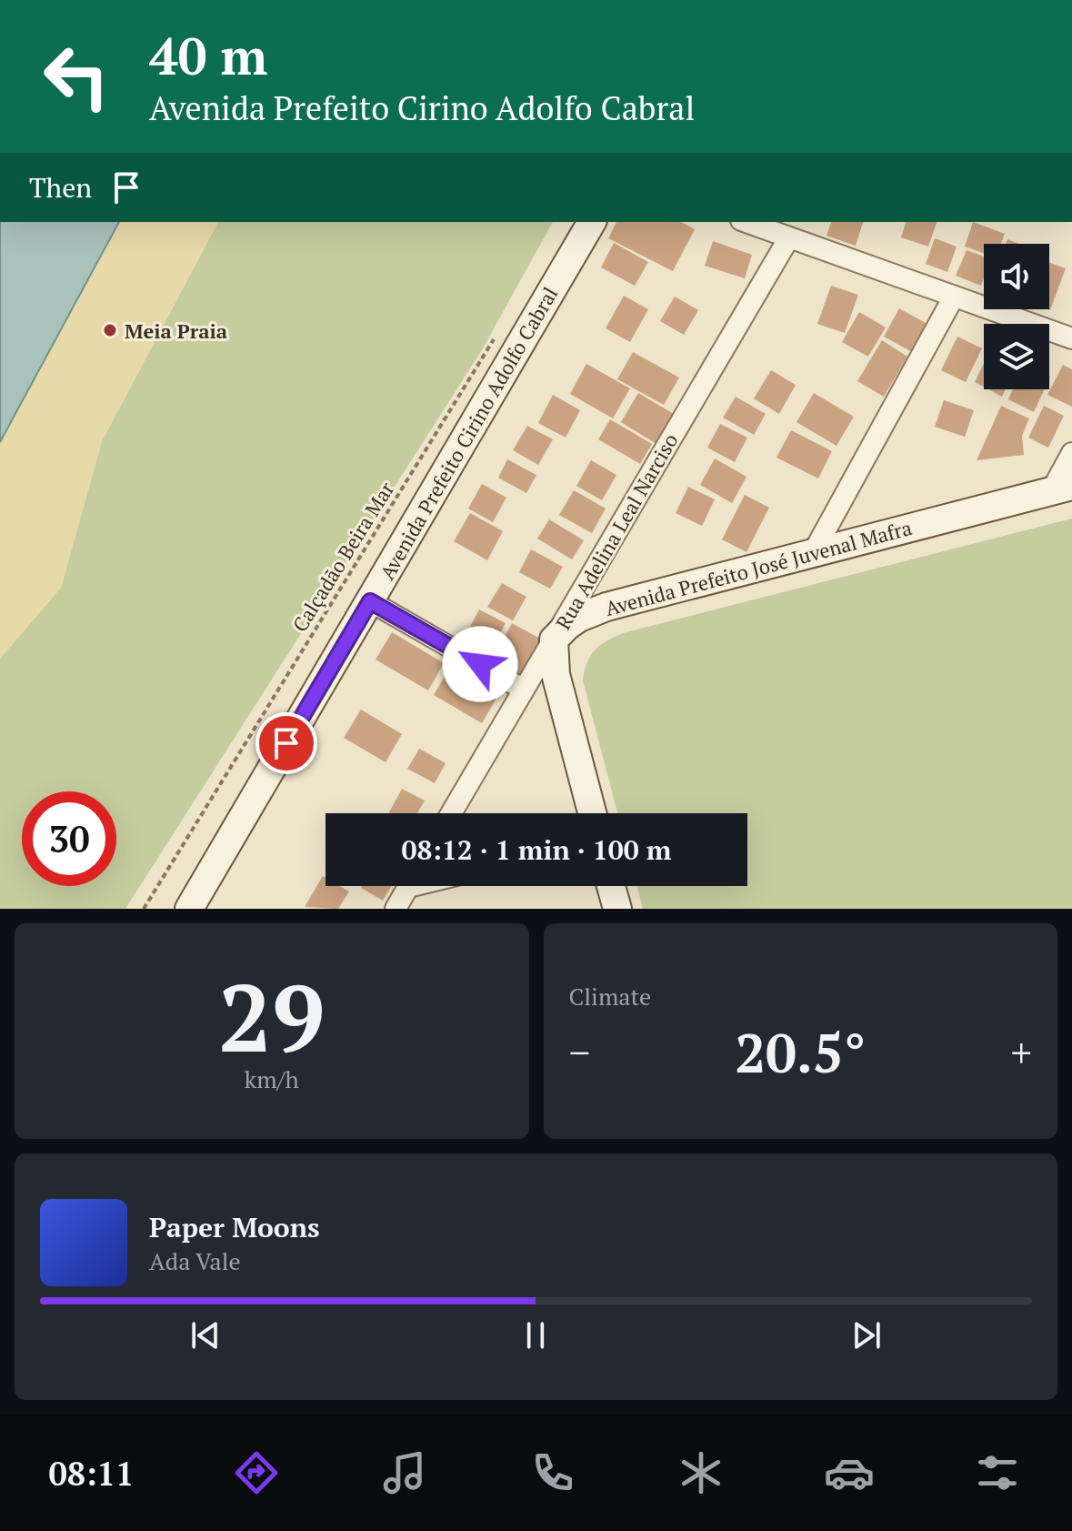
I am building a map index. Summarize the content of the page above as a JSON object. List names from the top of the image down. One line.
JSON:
{"streets":{"main road":["Avenida Prefeito Cirino Adolfo Cabral","Avenida Prefeito José Juvenal Mafra"],"street":["Rua Adelina Leal Narciso"],"path":["Calçadão Beira Mar"]},"crossings":[["Rua Adelina Leal Narciso","Avenida Prefeito José Juvenal Mafra"]],"places":["Meia Praia"],"page":{"turn":["40 m","Avenida Prefeito Cirino Adolfo Cabral"],"then":"Then","limit":"30","trip":"08:12 · 1 min · 100 m","tile":[["29","km/h"],"Climate"],"heat":["−","20.5°","+"],"song":["Paper Moons","Ada Vale"],"tabs":"08:11"}}
